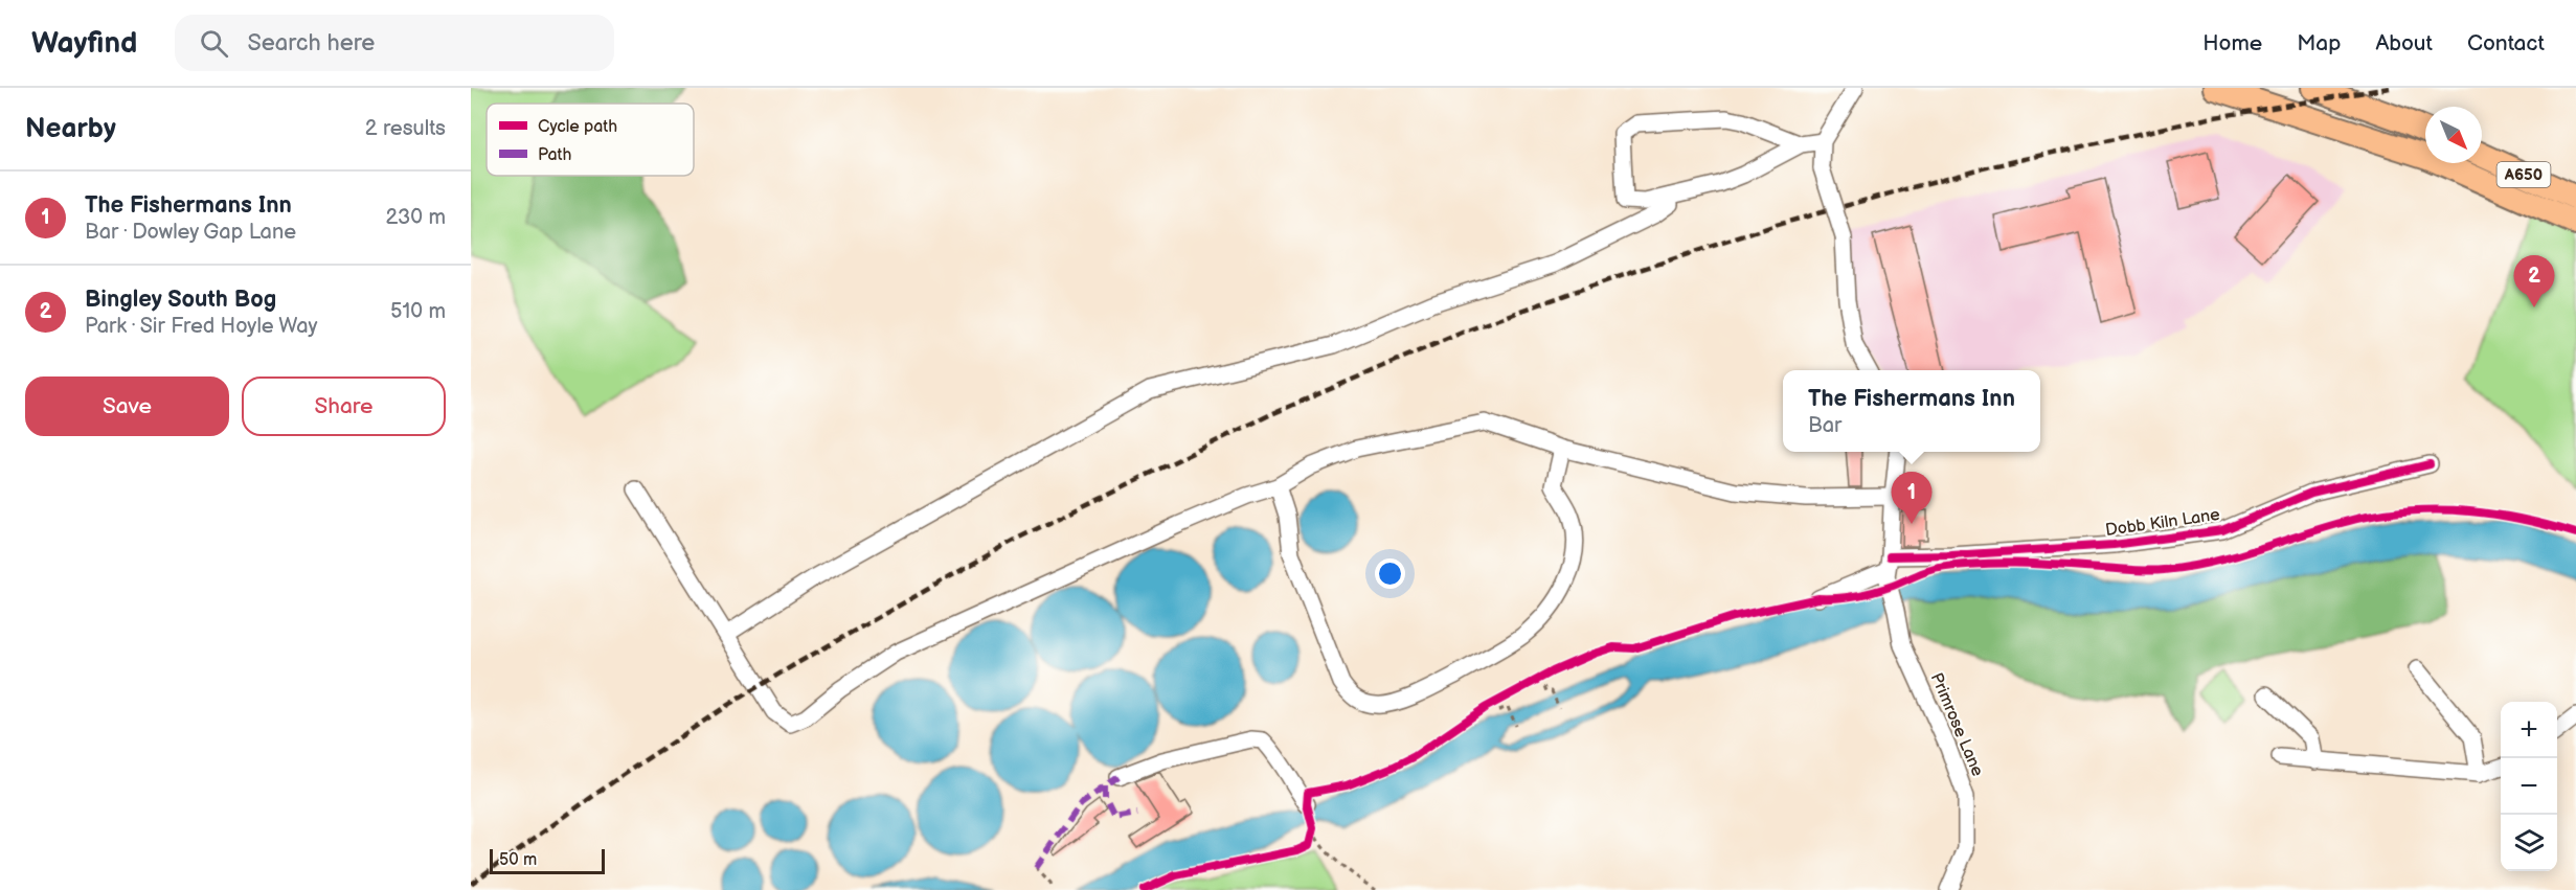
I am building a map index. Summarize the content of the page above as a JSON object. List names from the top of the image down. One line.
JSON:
{"streets":{"highway":["A650"],"street":["Dobb Kiln Lane","Primrose Lane"]},"crossings":[["Dobb Kiln Lane","Primrose Lane"]],"legend":["Cycle path","Path"],"scale_bar":"50 m","north":"bottom right","page":{"header":"Wayfind","search":"Search here","nav":["Home","Map","About","Contact"],"heading":["Nearby","2 results"],"list":[{"mark":"1","name":"The Fishermans Inn","note":"Bar · Dowley Gap Lane","value":"230 m"},{"mark":"2","name":"Bingley South Bog","note":"Park · Sir Fred Hoyle Way","value":"510 m"}],"pins":["2","1"],"buttons":["Save","Share"],"popup":["The Fishermans Inn","Bar"],"map_buttons":["+","−"],"scale":"50 m"}}
